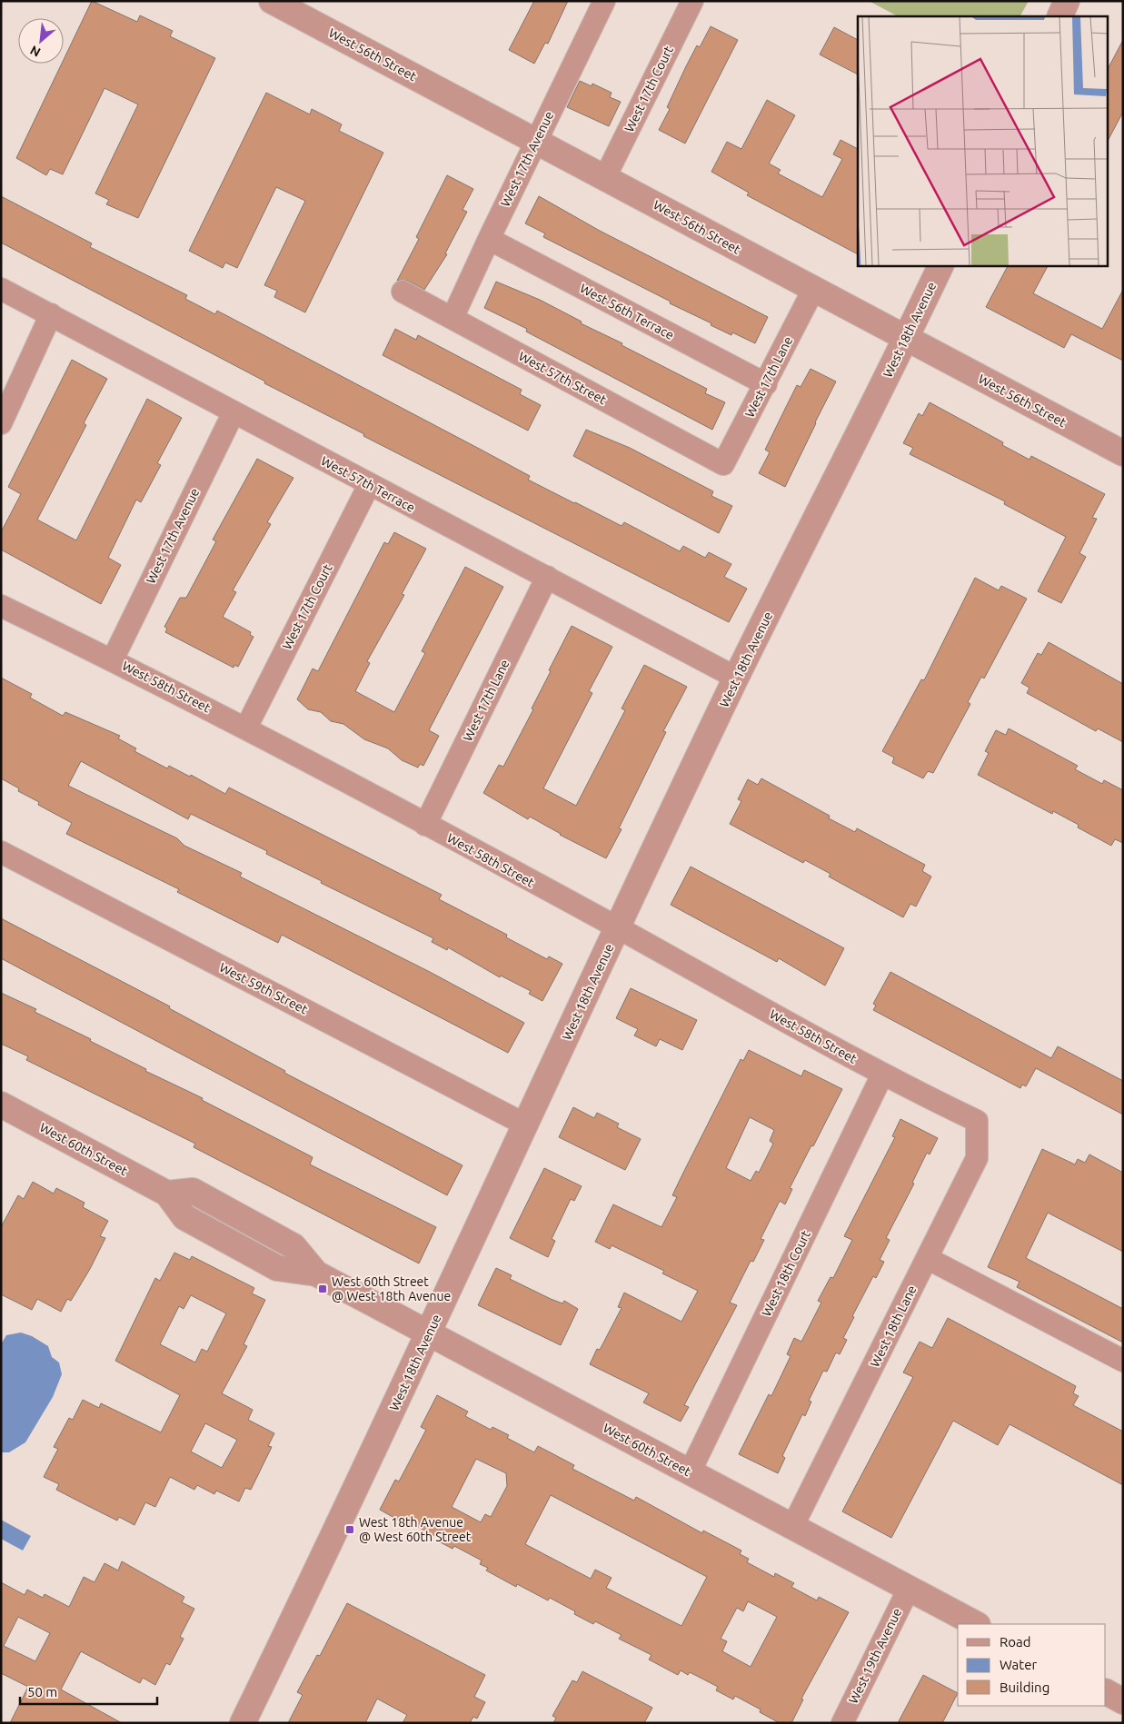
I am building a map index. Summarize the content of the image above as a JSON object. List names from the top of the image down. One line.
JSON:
{"streets":{"street":["West 56th Street","West 17th Court","West 17th Avenue","West 56th Terrace","West 18th Avenue","West 17th Lane","West 57th Street","West 57th Terrace","West 58th Street","West 59th Street","West 60th Street","West 18th Court","West 18th Lane","West 19th Avenue"]},"crossings":[["West 56th Street","West 17th Court"],["West 56th Street","West 17th Avenue"],["West 56th Street","West 18th Avenue"],["West 56th Street","West 17th Lane"],["West 17th Court","West 57th Terrace"],["West 17th Court","West 58th Street"],["West 17th Avenue","West 56th Terrace"],["West 17th Avenue","West 57th Street"],["West 17th Avenue","West 57th Terrace"],["West 17th Avenue","West 58th Street"],["West 56th Terrace","West 17th Lane"],["West 18th Avenue","West 57th Terrace"],["West 18th Avenue","West 58th Street"],["West 18th Avenue","West 59th Street"],["West 18th Avenue","West 60th Street"],["West 17th Lane","West 57th Street"],["West 17th Lane","West 57th Terrace"],["West 17th Lane","West 58th Street"],["West 58th Street","West 18th Court"],["West 58th Street","West 18th Lane"],["West 60th Street","West 18th Court"],["West 60th Street","West 18th Lane"],["West 60th Street","West 19th Avenue"]],"places":{"transit":["West 60th Street @ West 18th Avenue","West 18th Avenue @ West 60th Street"]},"legend":["Road","Water","Building"],"scale_bar":"50 m","north":"bottom left"}
